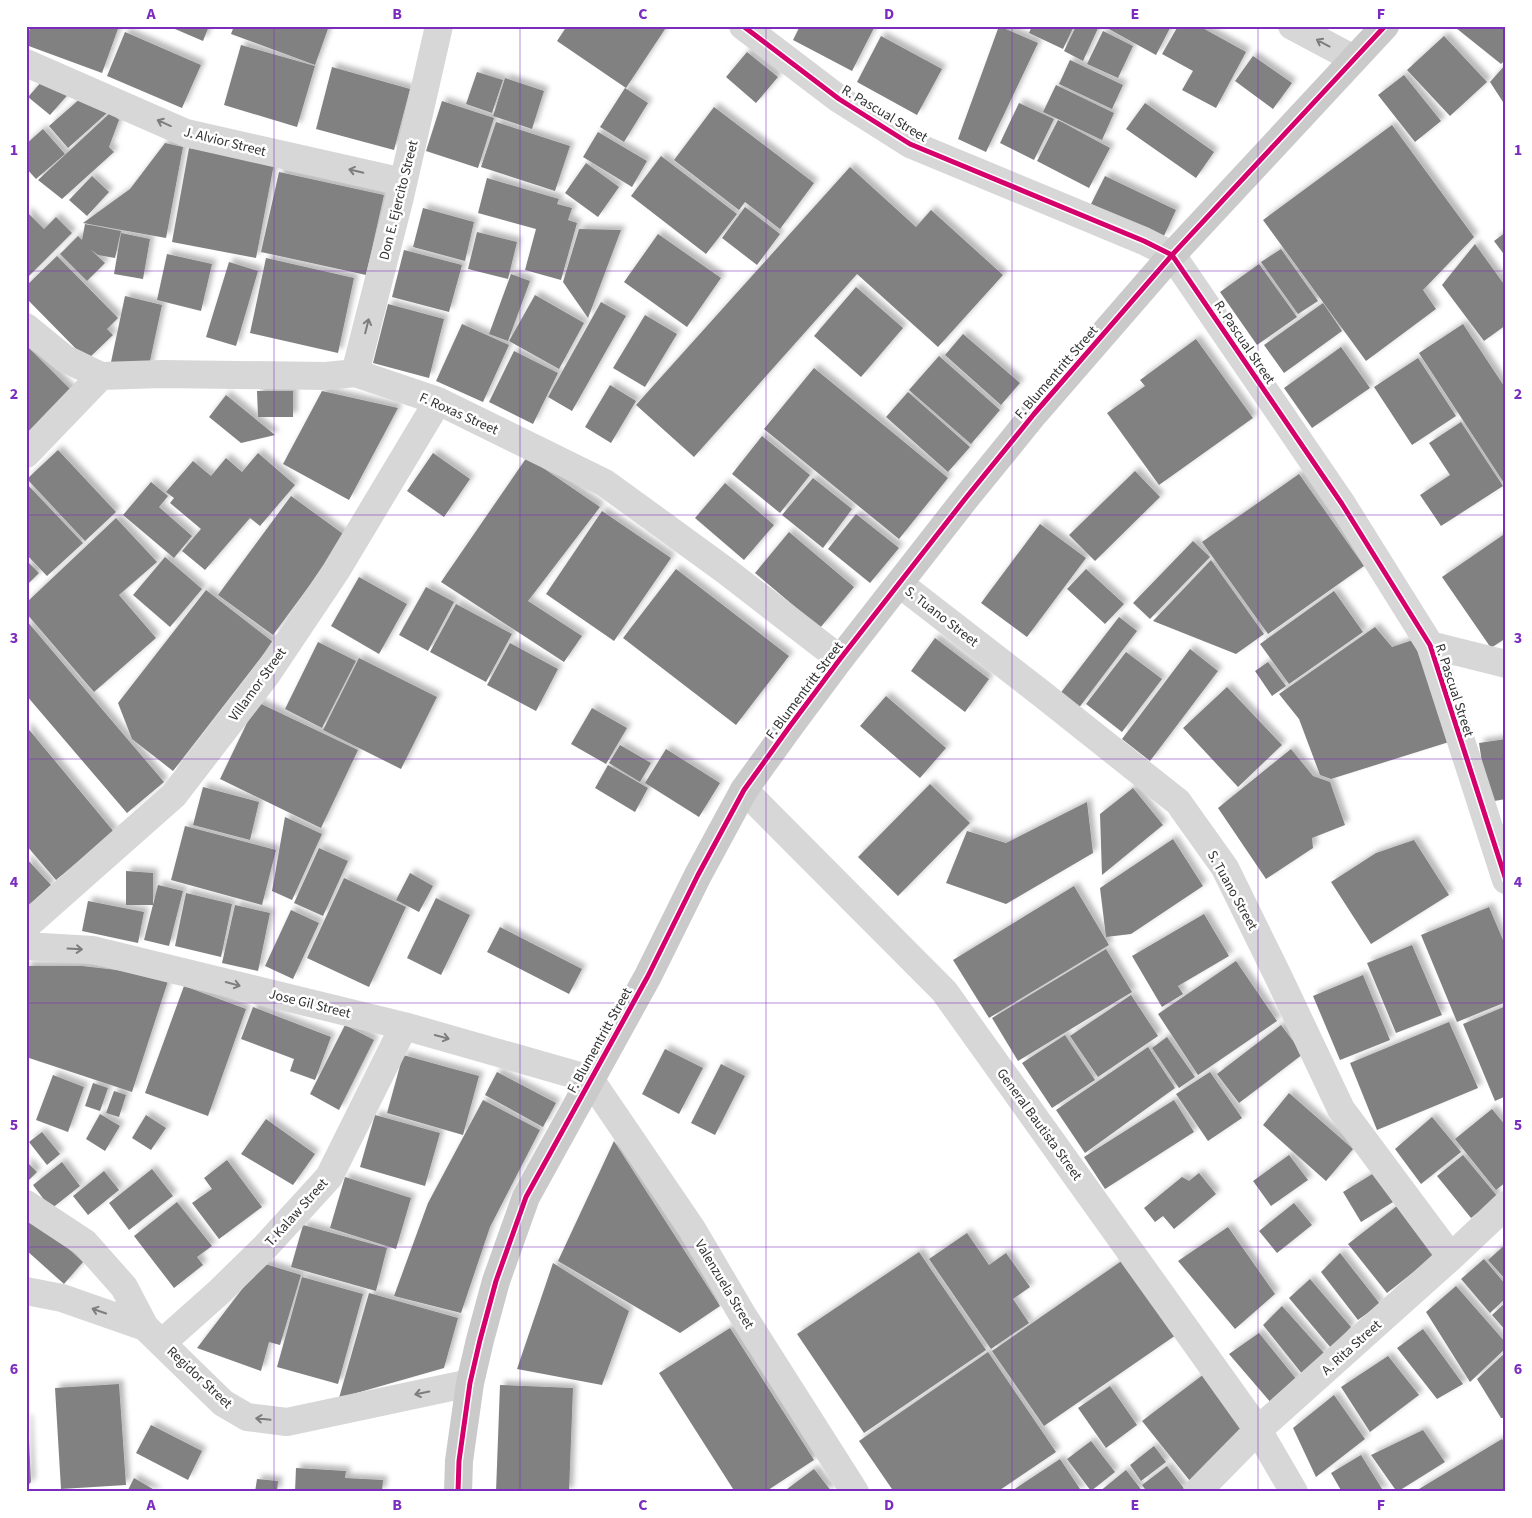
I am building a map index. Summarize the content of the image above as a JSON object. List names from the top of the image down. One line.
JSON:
{"streets":{"main road":["F. Blumentritt Street"],"street":["R. Pascual Street","J. Alvior Street","Don E. Ejercito Street","F. Roxas Street","S. Tuano Street","Villamor Street","Jose Gil Street","General Bautista Street","T. Kalaw Street","Valenzuela Street","A. Rita Street","Regidor Street"]},"crossings":[["R. Pascual Street","F. Blumentritt Street"],["J. Alvior Street","Don E. Ejercito Street"],["Don E. Ejercito Street","F. Roxas Street"],["F. Blumentritt Street","F. Roxas Street"],["F. Blumentritt Street","S. Tuano Street"],["F. Blumentritt Street","Jose Gil Street"],["F. Blumentritt Street","General Bautista Street"],["F. Blumentritt Street","Valenzuela Street"],["F. Blumentritt Street","Regidor Street"],["F. Roxas Street","Villamor Street"],["S. Tuano Street","A. Rita Street"],["Jose Gil Street","T. Kalaw Street"],["Jose Gil Street","Valenzuela Street"],["General Bautista Street","A. Rita Street"],["T. Kalaw Street","Regidor Street"]],"one_way":["J. Alvior Street","Don E. Ejercito Street","Jose Gil Street","Regidor Street"],"grid":{"columns":["A","B","C","D","E","F"],"rows":["1","2","3","4","5","6"]}}
